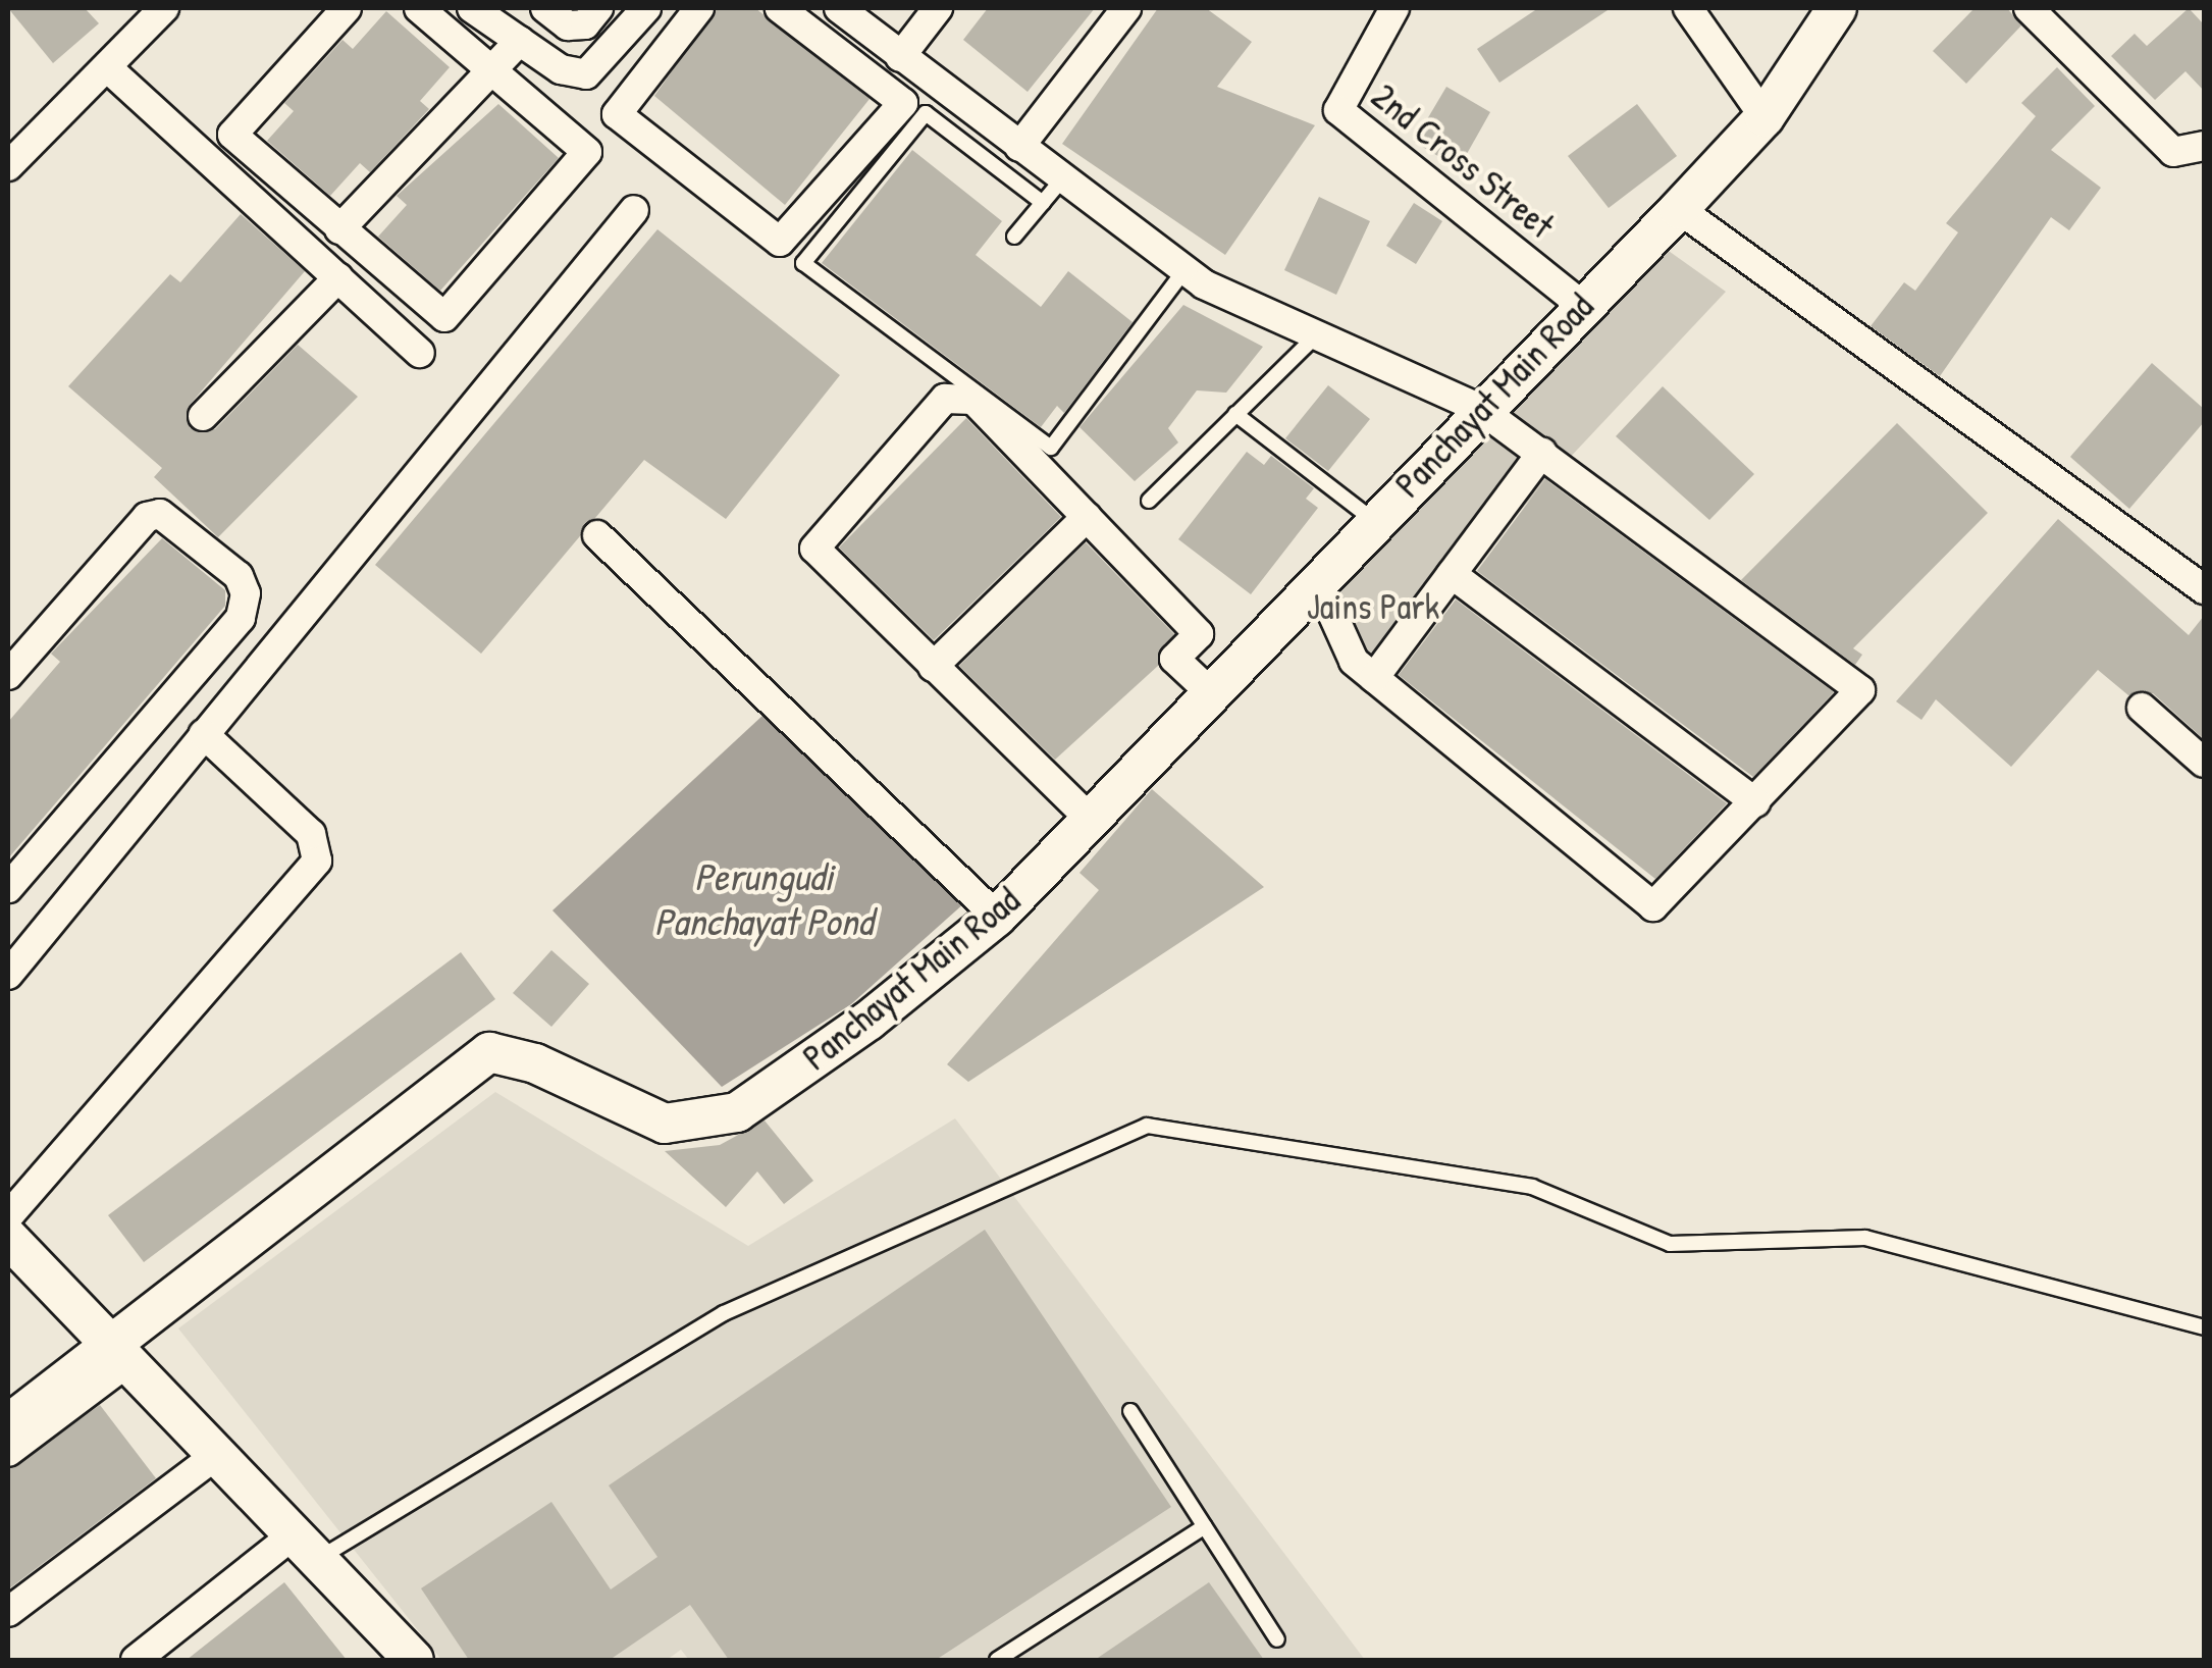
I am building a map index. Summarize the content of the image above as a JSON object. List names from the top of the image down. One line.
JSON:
{"streets":{"street":["2nd Cross Street","Panchayat Main Road"]},"crossings":[["2nd Cross Street","Panchayat Main Road"]],"water":["Perungudi Panchayat Pond"],"parks":["Jains Park"]}
